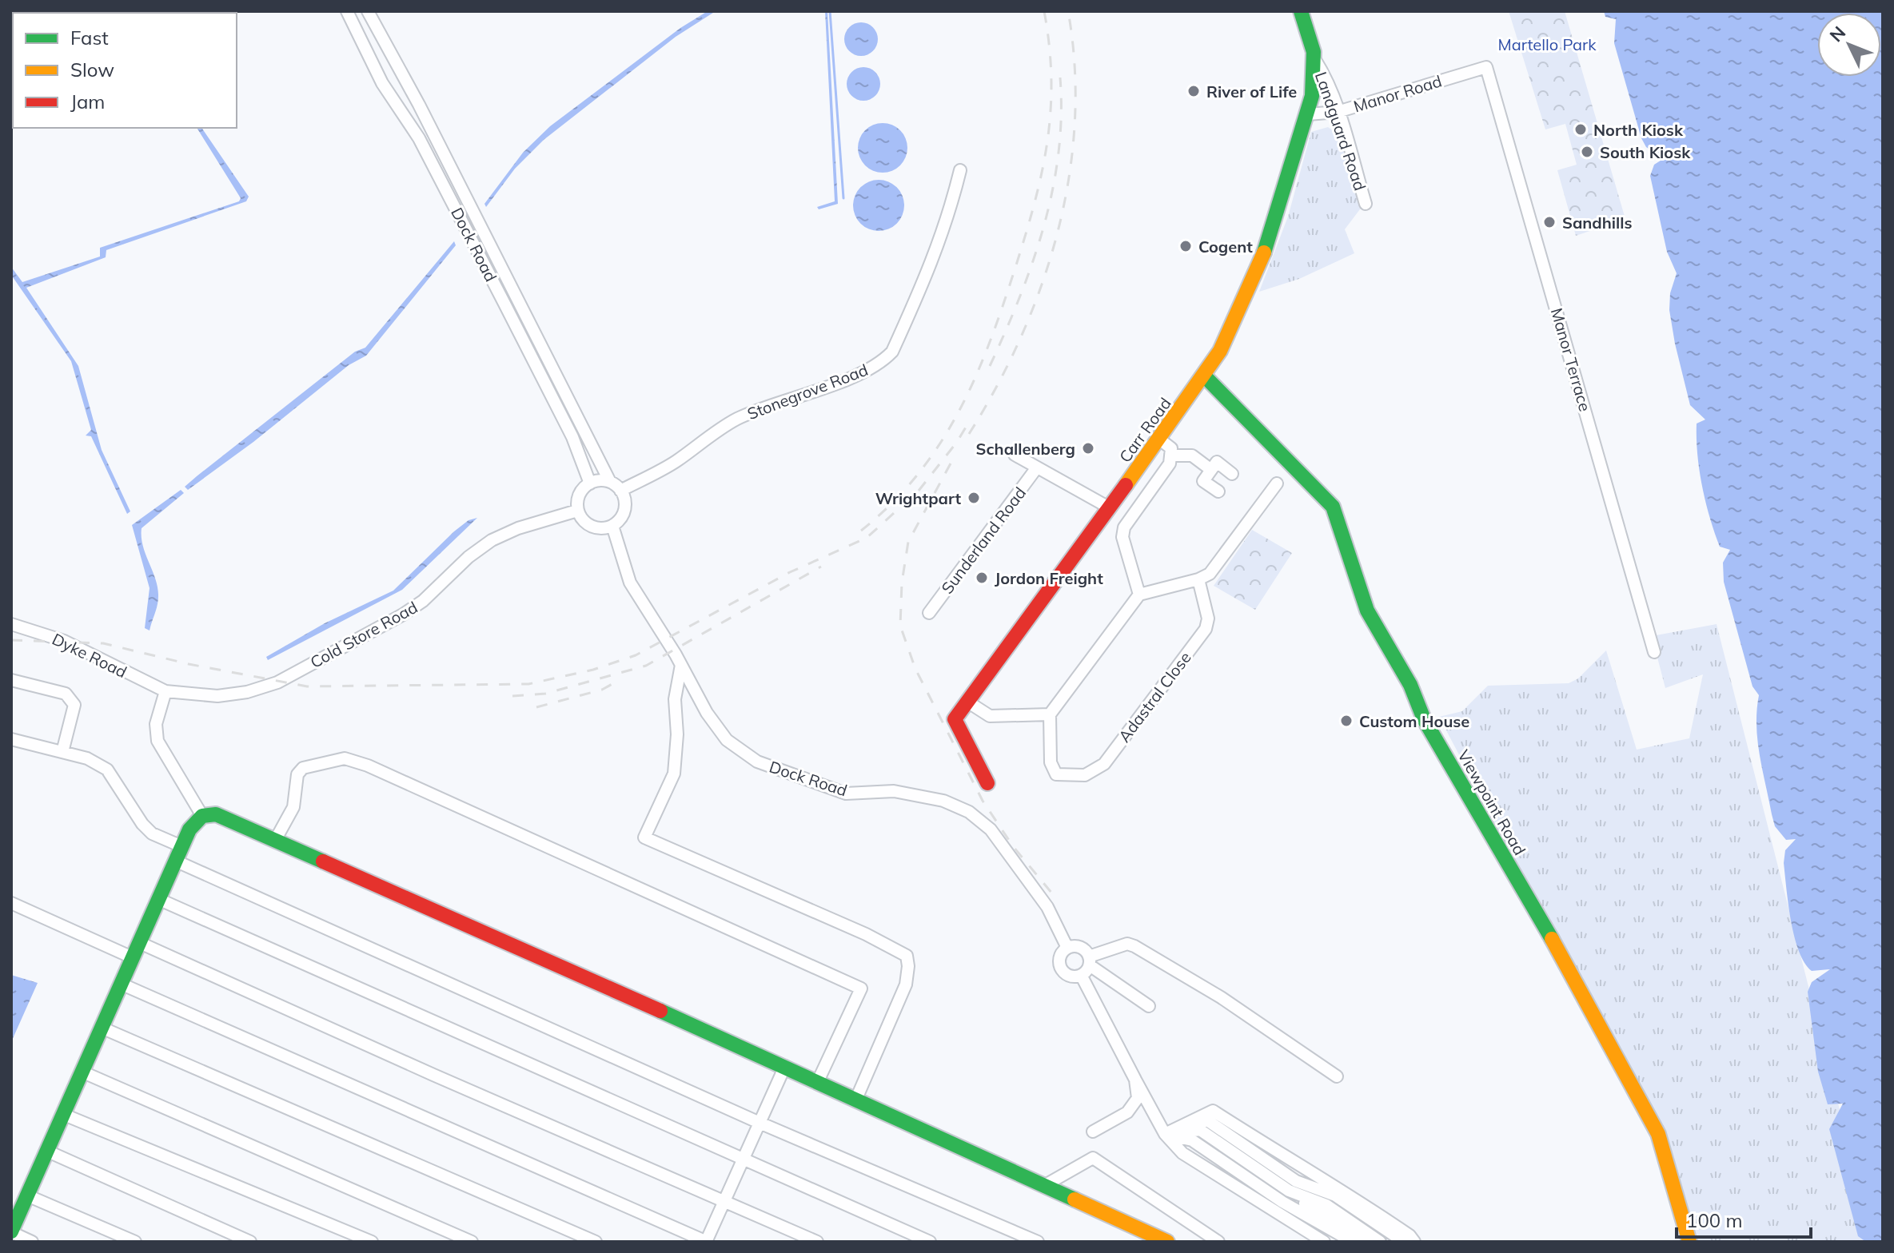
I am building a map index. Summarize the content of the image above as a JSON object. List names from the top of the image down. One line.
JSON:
{"streets":{"street":["Manor Road","Landguard Road","Dock Road","Manor Terrace","Stonegrove Road","Carr Road","Sunderland Road","Cold Store Road","Dyke Road","Adastral Close","Viewpoint Road"]},"crossings":[["Manor Road","Landguard Road"],["Manor Road","Manor Terrace"],["Manor Road","Carr Road"],["Landguard Road","Carr Road"],["Dock Road","Stonegrove Road"],["Dock Road","Cold Store Road"],["Stonegrove Road","Cold Store Road"],["Carr Road","Viewpoint Road"],["Cold Store Road","Dyke Road"]],"parks":["Martello Park"],"places":["River of Life","North Kiosk","South Kiosk","Sandhills","Cogent","Schallenberg","Wrightpart","Jordon Freight","Custom House"],"legend":["Fast","Slow","Jam"],"scale_bar":"100 m","north":"top left"}
